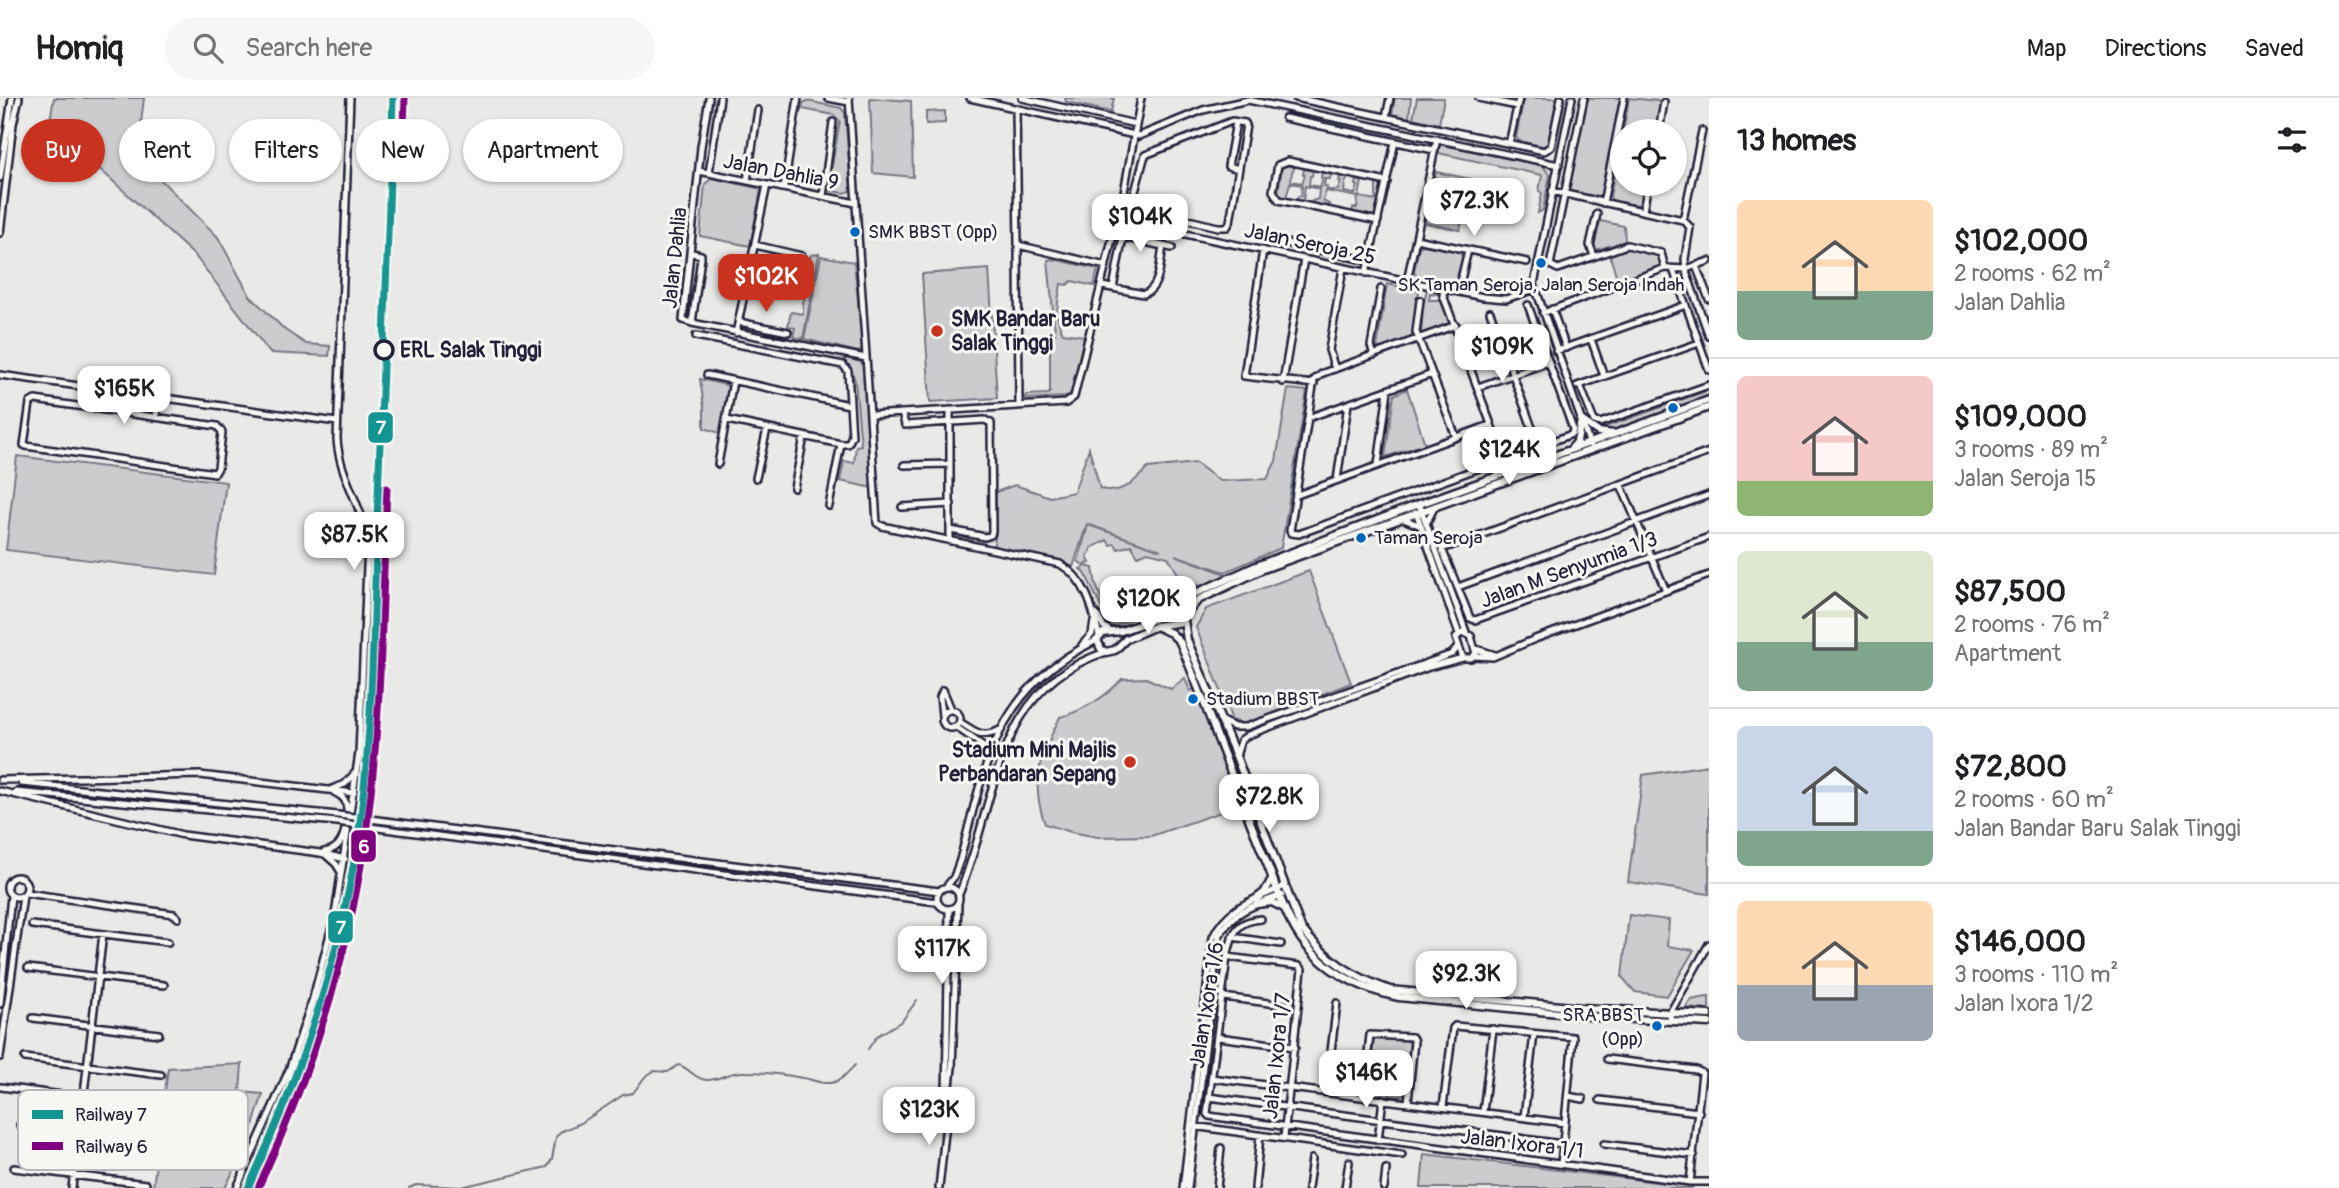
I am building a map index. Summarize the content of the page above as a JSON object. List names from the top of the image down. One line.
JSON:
{"streets":{"street":["Jalan Dahlia 9","Jalan Seroja 25","Jalan Dahlia","Jalan M Senyumia 1/3","Jalan Ixora 1/6","Jalan Ixora 1/7","Jalan Ixora 1/1"]},"crossings":[["Jalan Dahlia 9","Jalan Dahlia"],["Jalan Ixora 1/6","Jalan Ixora 1/7"],["Jalan Ixora 1/6","Jalan Ixora 1/1"],["Jalan Ixora 1/7","Jalan Ixora 1/1"]],"places":["SMK BBST (Opp)","SK Taman Seroja, Jalan Seroja Indah","SMK Bandar Baru Salak Tinggi","ERL Salak Tinggi","Taman Seroja","Stadium BBST","Stadium Mini Majlis Perbandaran Sepang","SRA BBST (Opp)"],"lines":["rail line 7","rail line 6"],"legend":["Railway 7","Railway 6"],"page":{"header":"Homiq","search":"Search here","nav":["Map","Directions","Saved"],"heading":"13 homes","chip":["Buy","Rent","Filters","New","Apartment"],"price":["$72.3K","$104K","$102K","$109K","$165K","$124K","$87.5K","$120K","$72.8K","$117K","$92.3K","$146K","$123K"],"list":[{"name":"$102,000","note":"2 rooms · 62 m² · Jalan Dahlia"},{"name":"$109,000","note":"3 rooms · 89 m² · Jalan Seroja 15"},{"name":"$87,500","note":"2 rooms · 76 m² · Apartment"},{"name":"$72,800","note":"2 rooms · 60 m² · Jalan Bandar Baru Salak Tinggi"},{"name":"$146,000","note":"3 rooms · 110 m² · Jalan Ixora 1/2"}]}}
